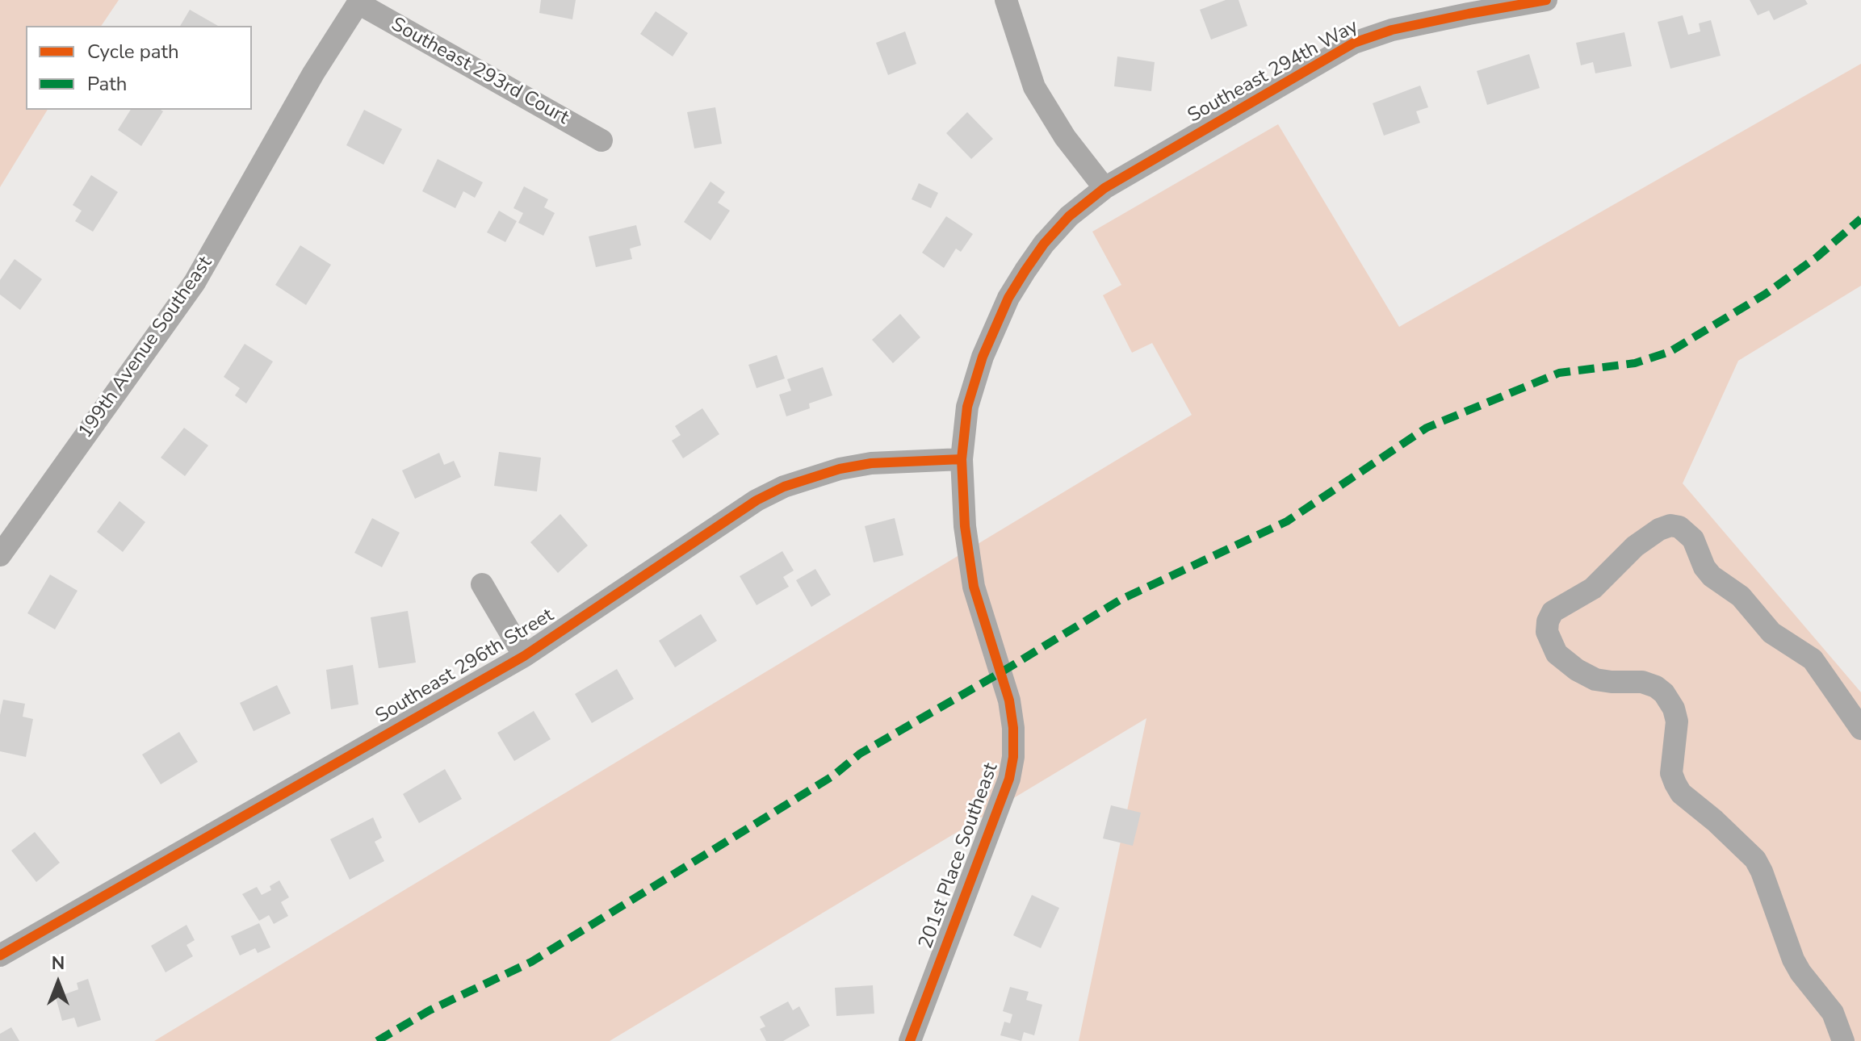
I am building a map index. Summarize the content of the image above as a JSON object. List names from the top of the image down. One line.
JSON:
{"streets":{"street":["Southeast 293rd Court","Southeast 294th Way","199th Avenue Southeast","Southeast 296th Street","201st Place Southeast"]},"crossings":[["Southeast 293rd Court","199th Avenue Southeast"],["Southeast 294th Way","201st Place Southeast"],["Southeast 296th Street","201st Place Southeast"]],"legend":["Cycle path","Path"],"north":"top"}
